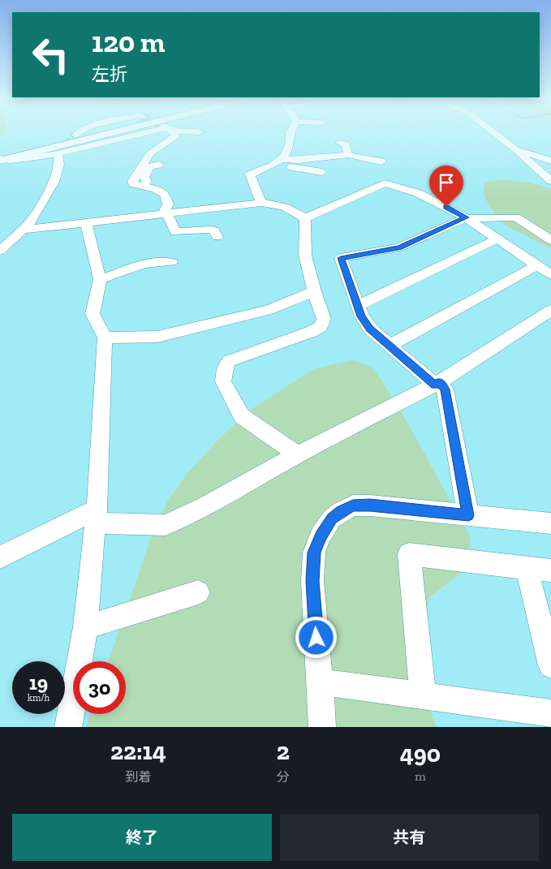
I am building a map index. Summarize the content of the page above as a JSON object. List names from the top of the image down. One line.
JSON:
{"page":{"turn":["120 m","左折"],"speed":"19 km/h","limit":"30","eta":["22:14","到着","2","分","490","m"],"buttons":["終了","共有"]}}
